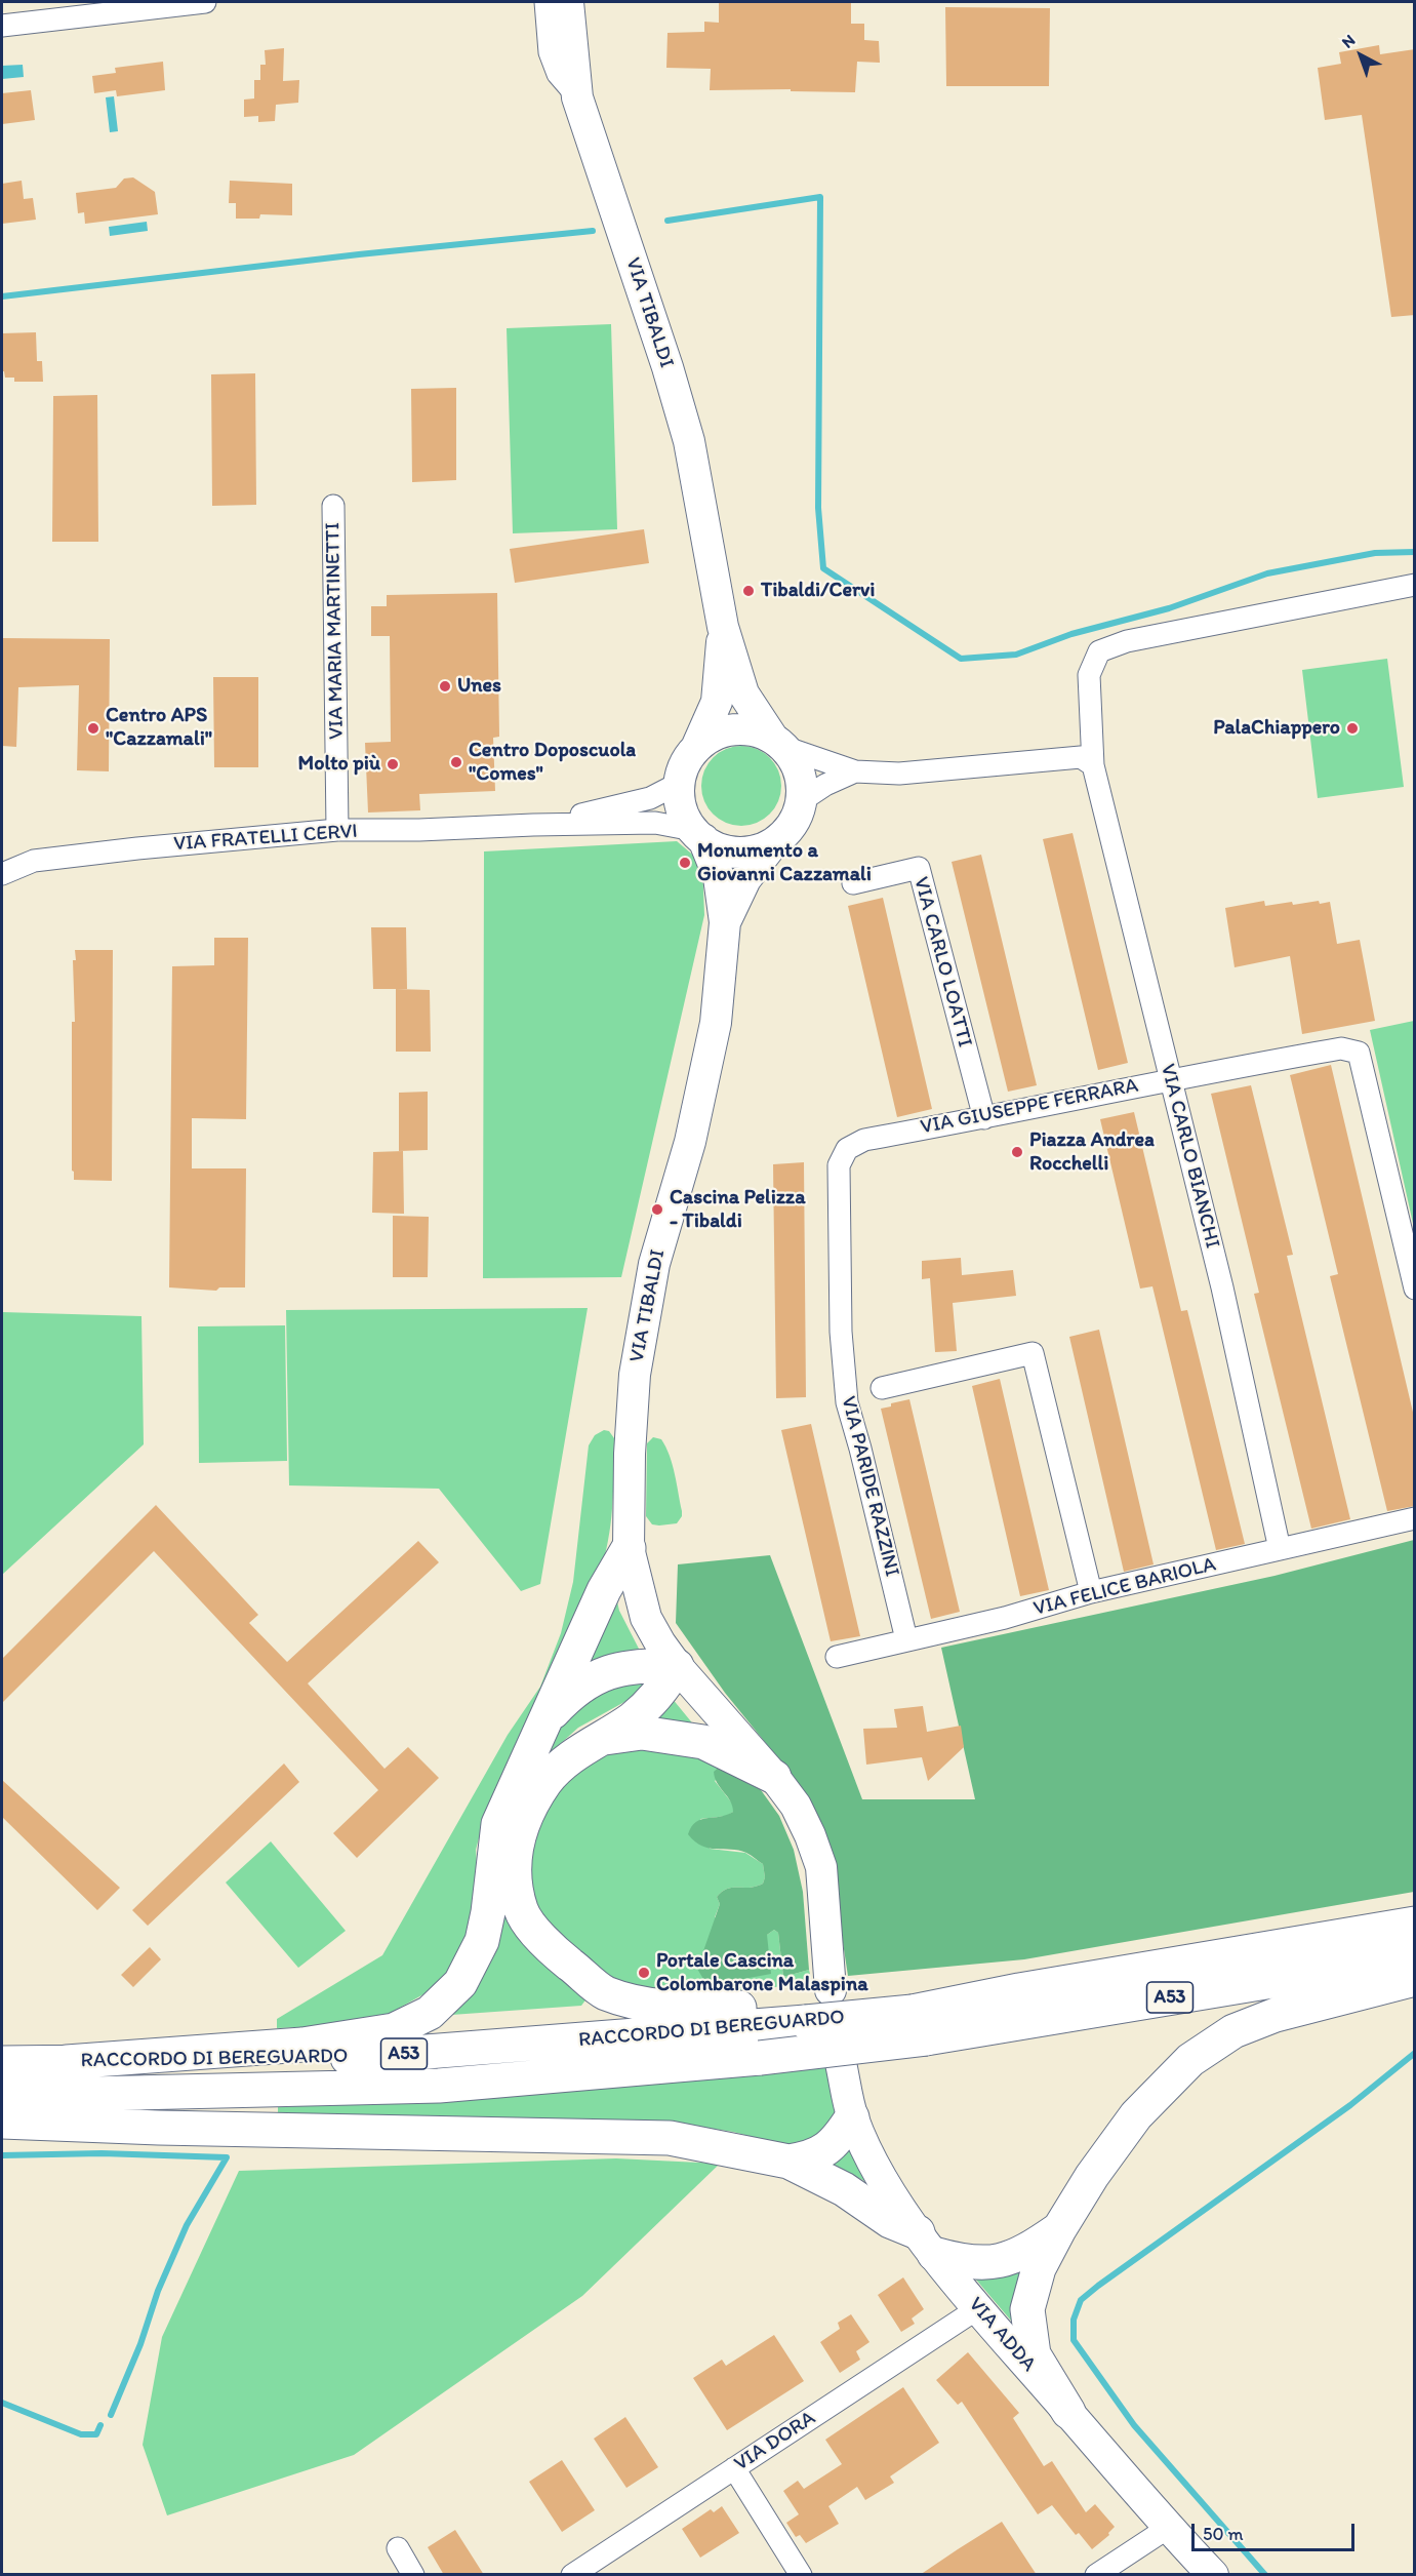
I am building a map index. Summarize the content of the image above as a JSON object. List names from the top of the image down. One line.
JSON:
{"streets":{"highway":["A53","RACCORDO DI BEREGUARDO"],"street":["VIA TIBALDI","VIA MARIA MARTINETTI","VIA FRATELLI CERVI","VIA CARLO LOATTI","VIA GIUSEPPE FERRARA","VIA CARLO BIANCHI","VIA PARIDE RAZZINI","VIA FELICE BARIOLA","VIA ADDA","VIA DORA"]},"crossings":[["VIA TIBALDI","VIA FRATELLI CERVI"],["VIA MARIA MARTINETTI","VIA FRATELLI CERVI"],["VIA CARLO LOATTI","VIA GIUSEPPE FERRARA"],["VIA GIUSEPPE FERRARA","VIA CARLO BIANCHI"],["VIA GIUSEPPE FERRARA","VIA PARIDE RAZZINI"],["VIA CARLO BIANCHI","VIA FELICE BARIOLA"],["VIA PARIDE RAZZINI","VIA FELICE BARIOLA"],["VIA ADDA","VIA DORA"]],"places":["Tibaldi/Cervi","Unes","Centro APS \"Cazzamali\"","PalaChiappero","Centro Doposcuola \"Comes\"","Molto più","Monumento a Giovanni Cazzamali","Piazza Andrea Rocchelli","Cascina Pelizza - Tibaldi","Portale Cascina Colombarone Malaspina"],"scale_bar":"50 m","north":"top left"}
